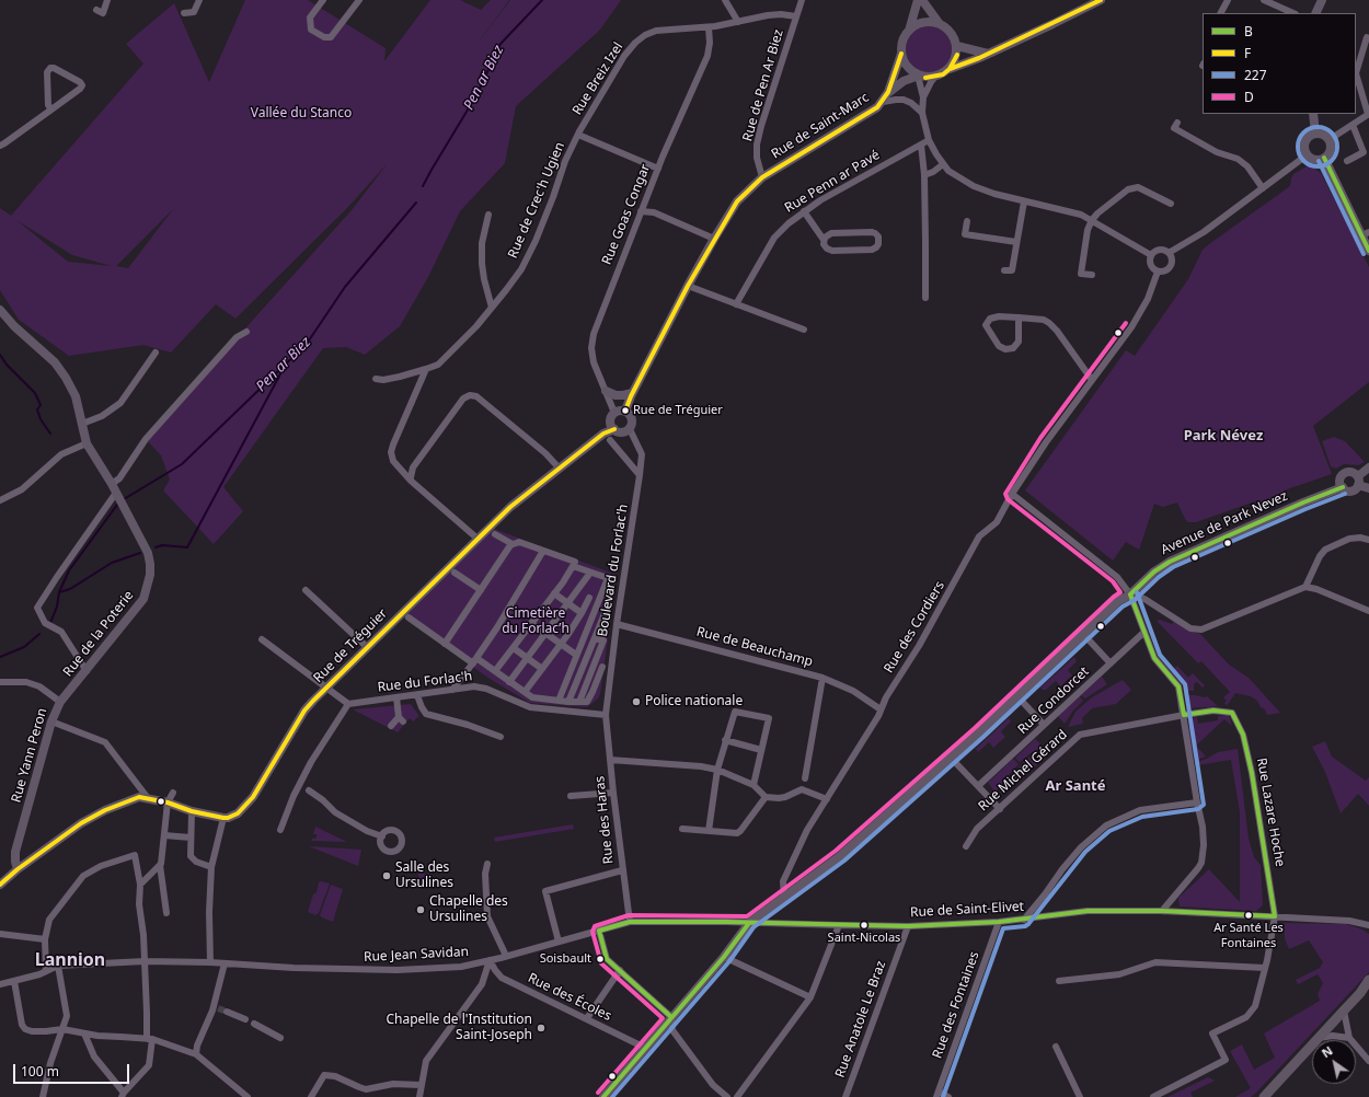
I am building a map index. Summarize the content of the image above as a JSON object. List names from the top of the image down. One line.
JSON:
{"streets":{"main road":["Rue de Saint-Marc","Avenue de Park Nevez","Rue de la Poterie","Rue de Tréguier","Rue Yann Peron"],"street":["Rue Breiz Izel","Rue de Pen Ar Biez","Rue Penn ar Pavé","Rue de Crec'h Ugien","Rue Goas Congar","Boulevard du Forlac'h","Rue des Cordiers","Rue de Beauchamp","Rue du Forlac'h","Rue Condorcet","Rue Michel Gérard","Rue Lazare Hoche","Rue des Haras","Rue de Saint-Elivet","Rue Jean Savidan","Rue des Écoles","Rue des Fontaines","Rue Anatole Le Braz"]},"crossings":[["Rue Breiz Izel","Rue de Pen Ar Biez"],["Rue Breiz Izel","Rue de Crec'h Ugien"],["Rue Breiz Izel","Rue Goas Congar"],["Rue de Pen Ar Biez","Rue de Saint-Marc"],["Rue Goas Congar","Rue de Tréguier"],["Avenue de Park Nevez","Rue des Cordiers"],["Avenue de Park Nevez","Rue de Saint-Elivet"],["Avenue de Park Nevez","Rue des Écoles"],["Boulevard du Forlac'h","Rue de Beauchamp"],["Boulevard du Forlac'h","Rue du Forlac'h"],["Boulevard du Forlac'h","Rue des Haras"],["Rue des Cordiers","Rue de Beauchamp"],["Rue de la Poterie","Rue Yann Peron"],["Rue du Forlac'h","Rue des Haras"],["Rue Michel Gérard","Rue Lazare Hoche"],["Rue Lazare Hoche","Rue de Saint-Elivet"],["Rue des Haras","Rue de Saint-Elivet"],["Rue des Haras","Rue Jean Savidan"],["Rue de Saint-Elivet","Rue Jean Savidan"],["Rue de Saint-Elivet","Rue des Fontaines"],["Rue de Saint-Elivet","Rue Anatole Le Braz"],["Rue Jean Savidan","Rue des Écoles"]],"districts":["Park Névez","Ar Santé","Lannion"],"water":["Pen ar Biez"],"parks":["Vallée du Stanco","Cimetière du Forlac’h"],"places":["Rue de Tréguier","Police nationale","Salle des Ursulines","Chapelle des Ursulines","Ar Santé Les Fontaines","Saint-Nicolas","Soisbault","Chapelle de l'Institution Saint-Joseph"],"lines":["transit line F","transit line 227","transit line B","transit line D"],"legend":["B","F","227","D"],"scale_bar":"100 m","north":"top left"}
